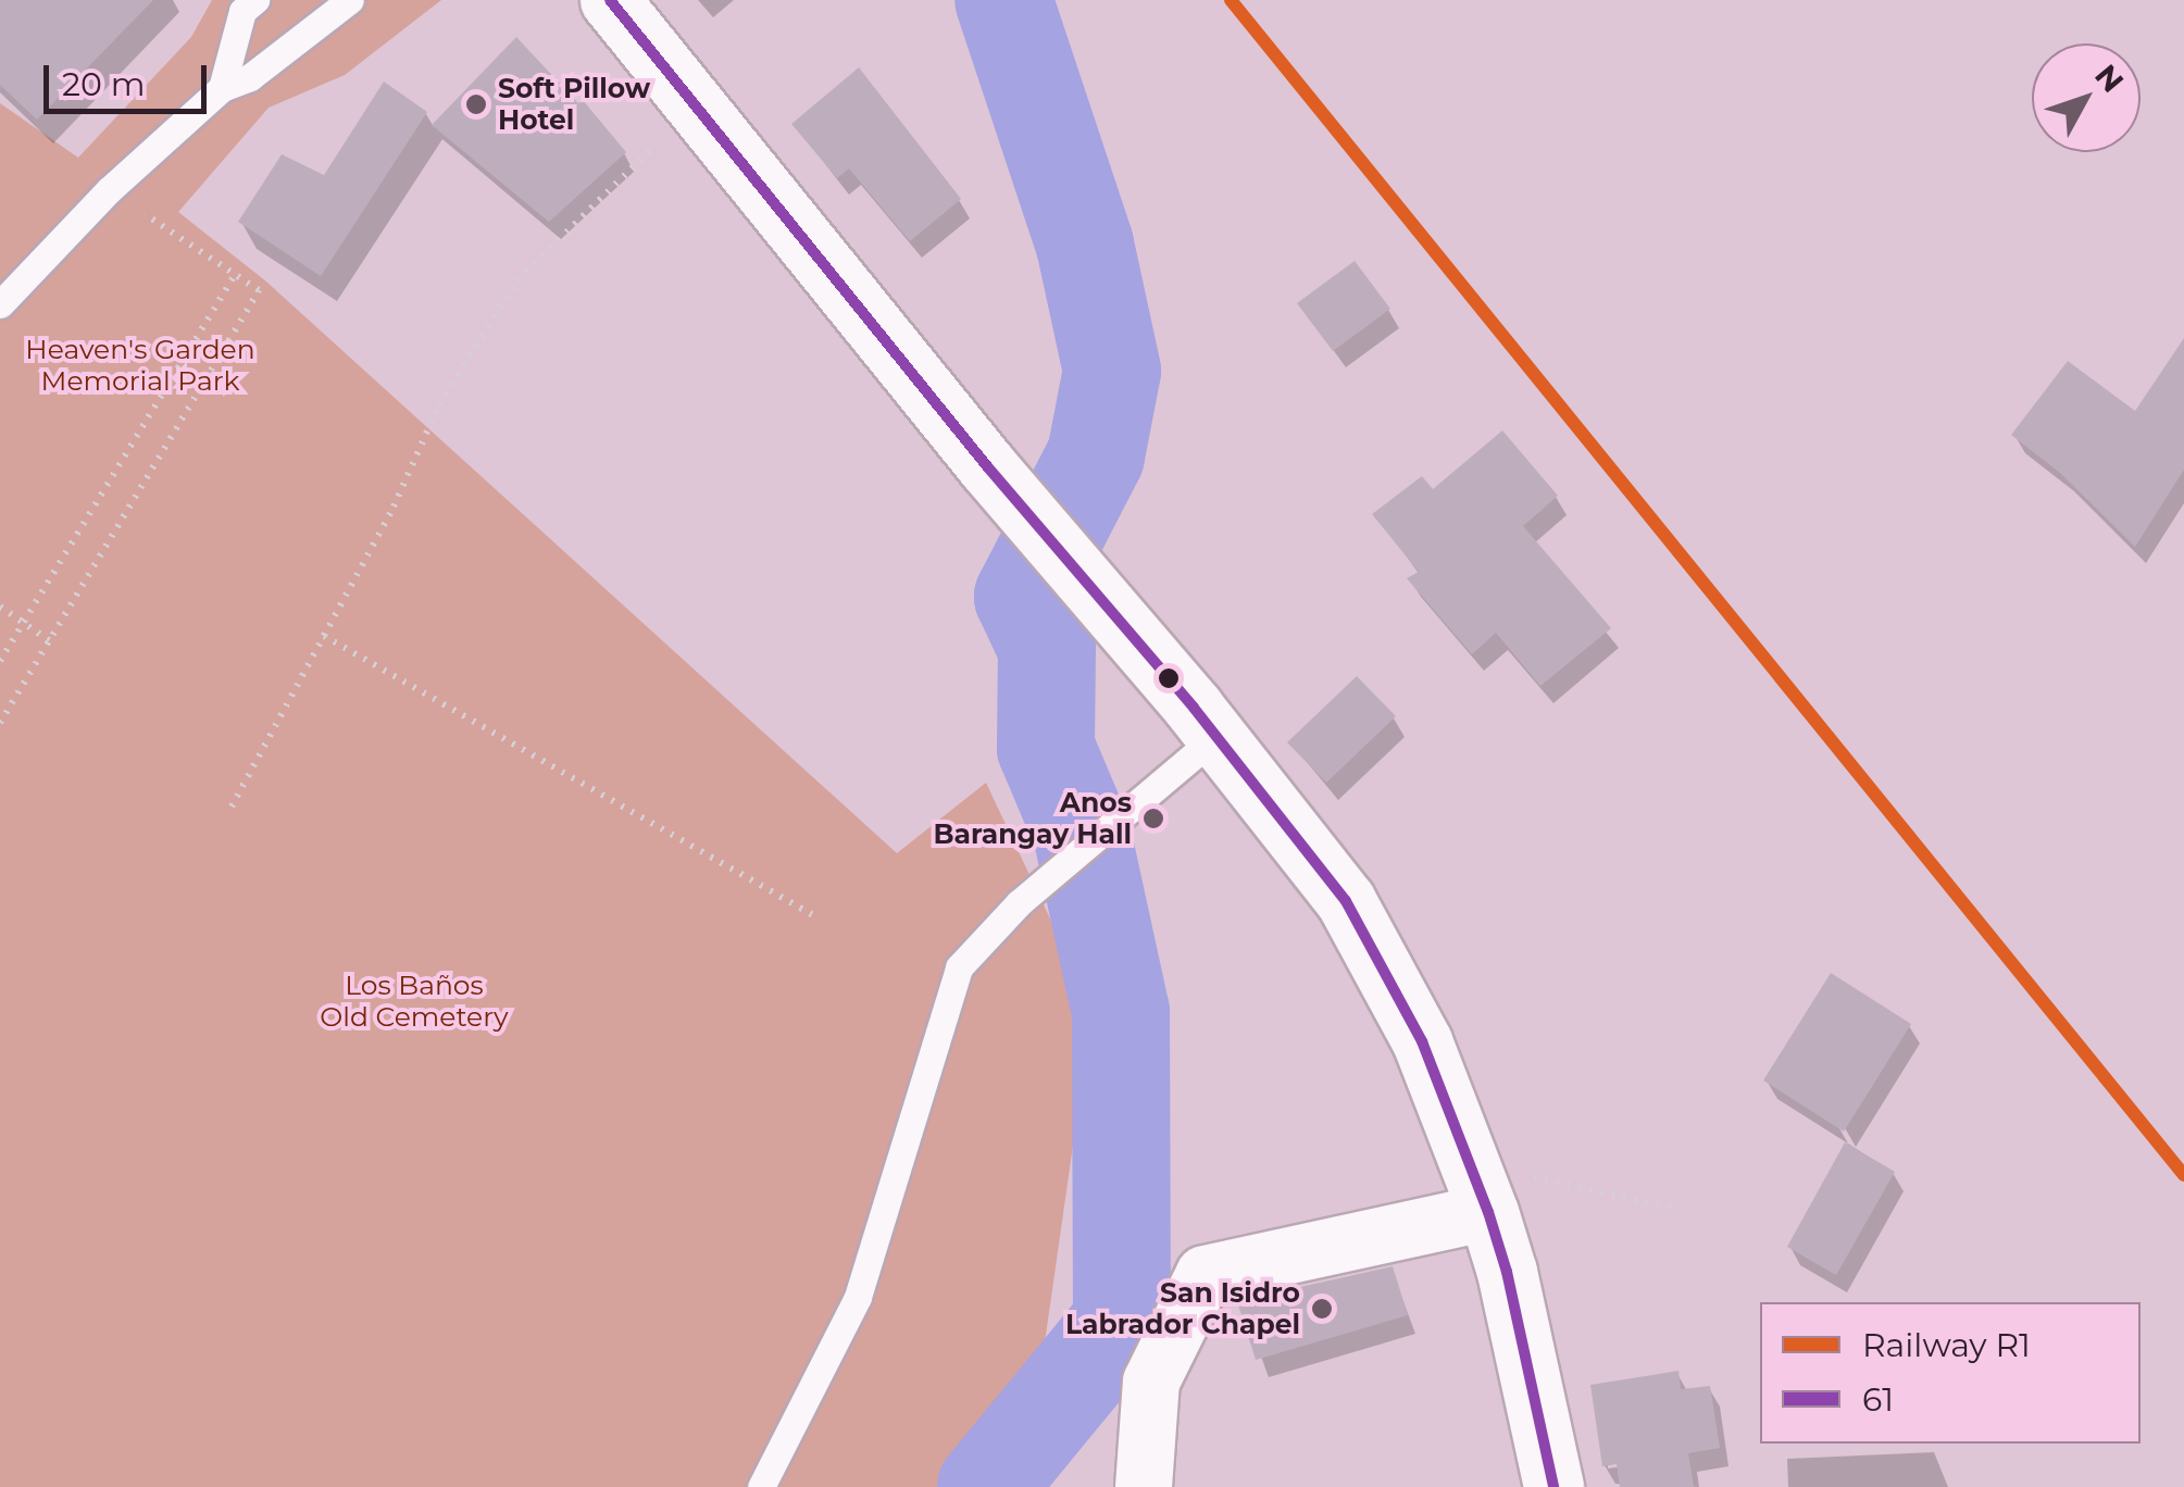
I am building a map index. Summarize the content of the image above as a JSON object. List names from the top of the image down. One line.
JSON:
{"parks":["Heaven's Garden Memorial Park","Los Baños Old Cemetery"],"places":["Soft Pillow Hotel","Anos Barangay Hall","San Isidro Labrador Chapel"],"lines":["rail line R1","transit line 61"],"legend":["Railway R1","61"],"scale_bar":"20 m","north":"top right"}
